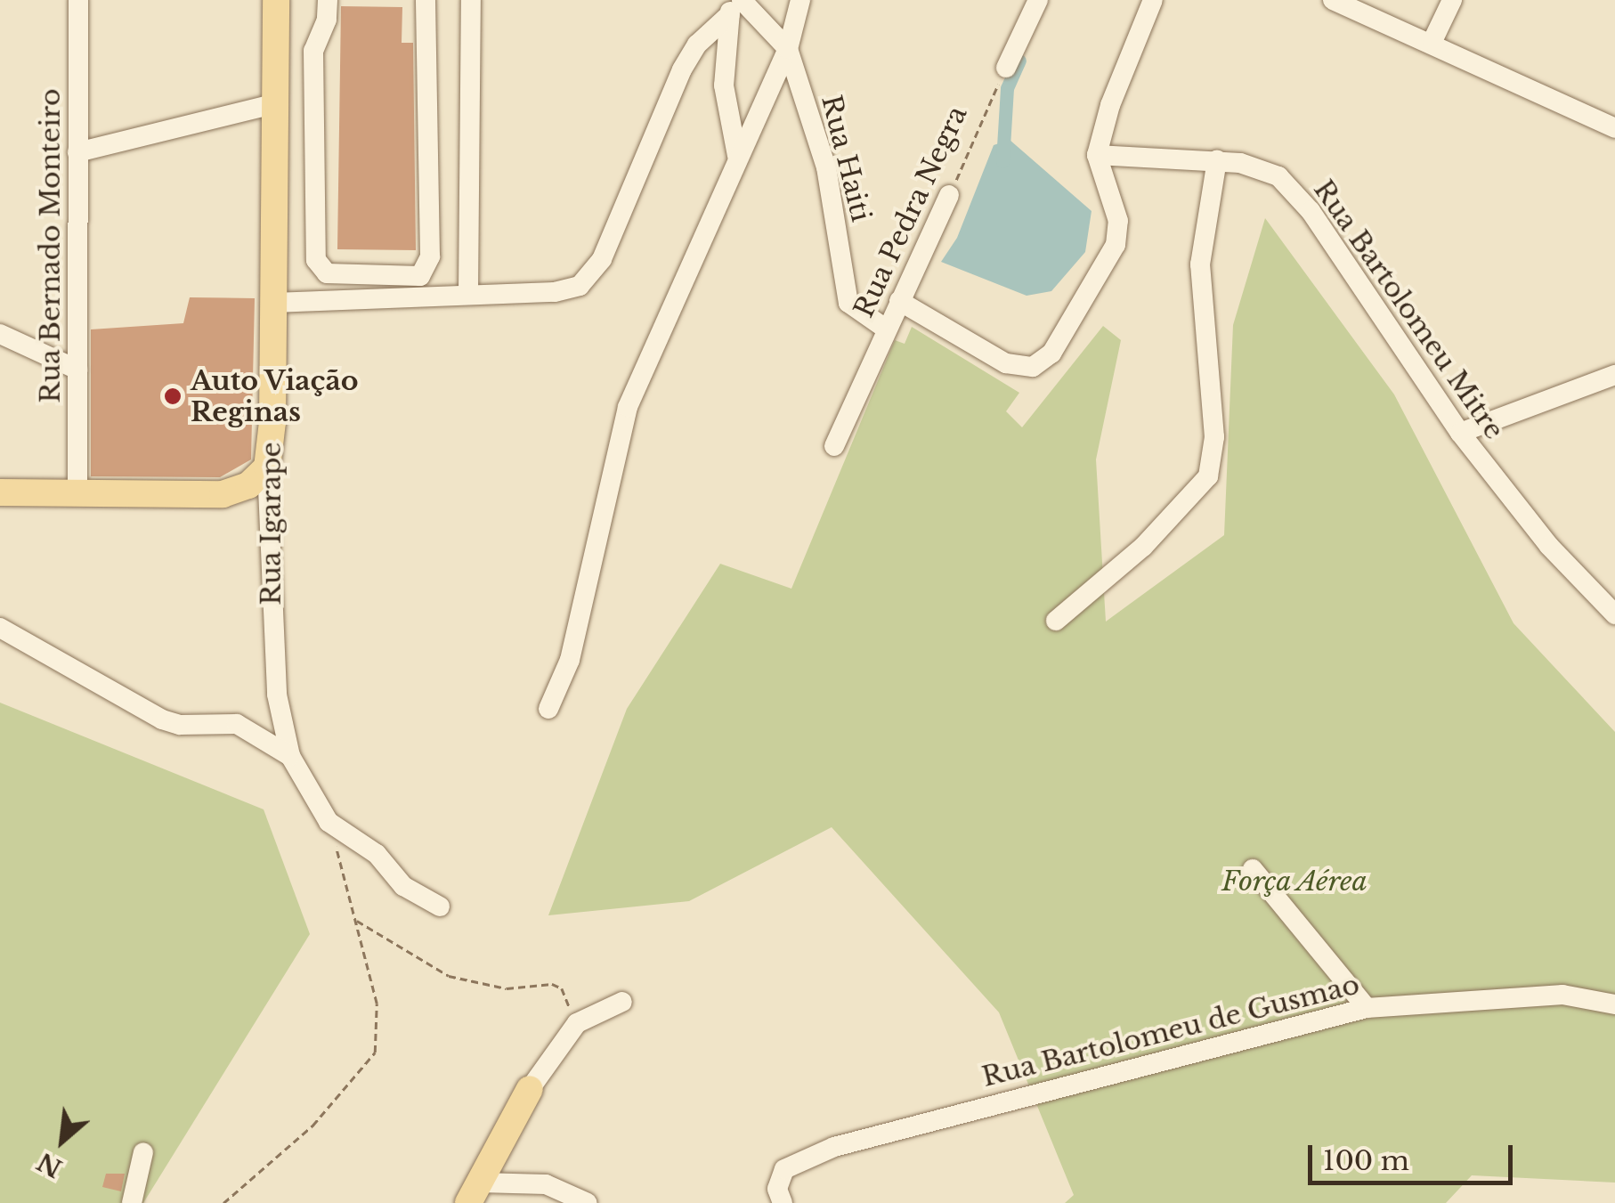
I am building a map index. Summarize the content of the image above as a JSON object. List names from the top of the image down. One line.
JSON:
{"streets":{"main road":["Rua Igarape"],"street":["Rua Haiti","Rua Pedra Negra","Rua Bernado Monteiro","Rua Bartolomeu Mitre","Rua Bartolomeu de Gusmao"]},"crossings":[["Rua Haiti","Rua Pedra Negra"]],"parks":["Força Aérea"],"places":["Auto Viação Reginas"],"scale_bar":"100 m","north":"bottom left"}
